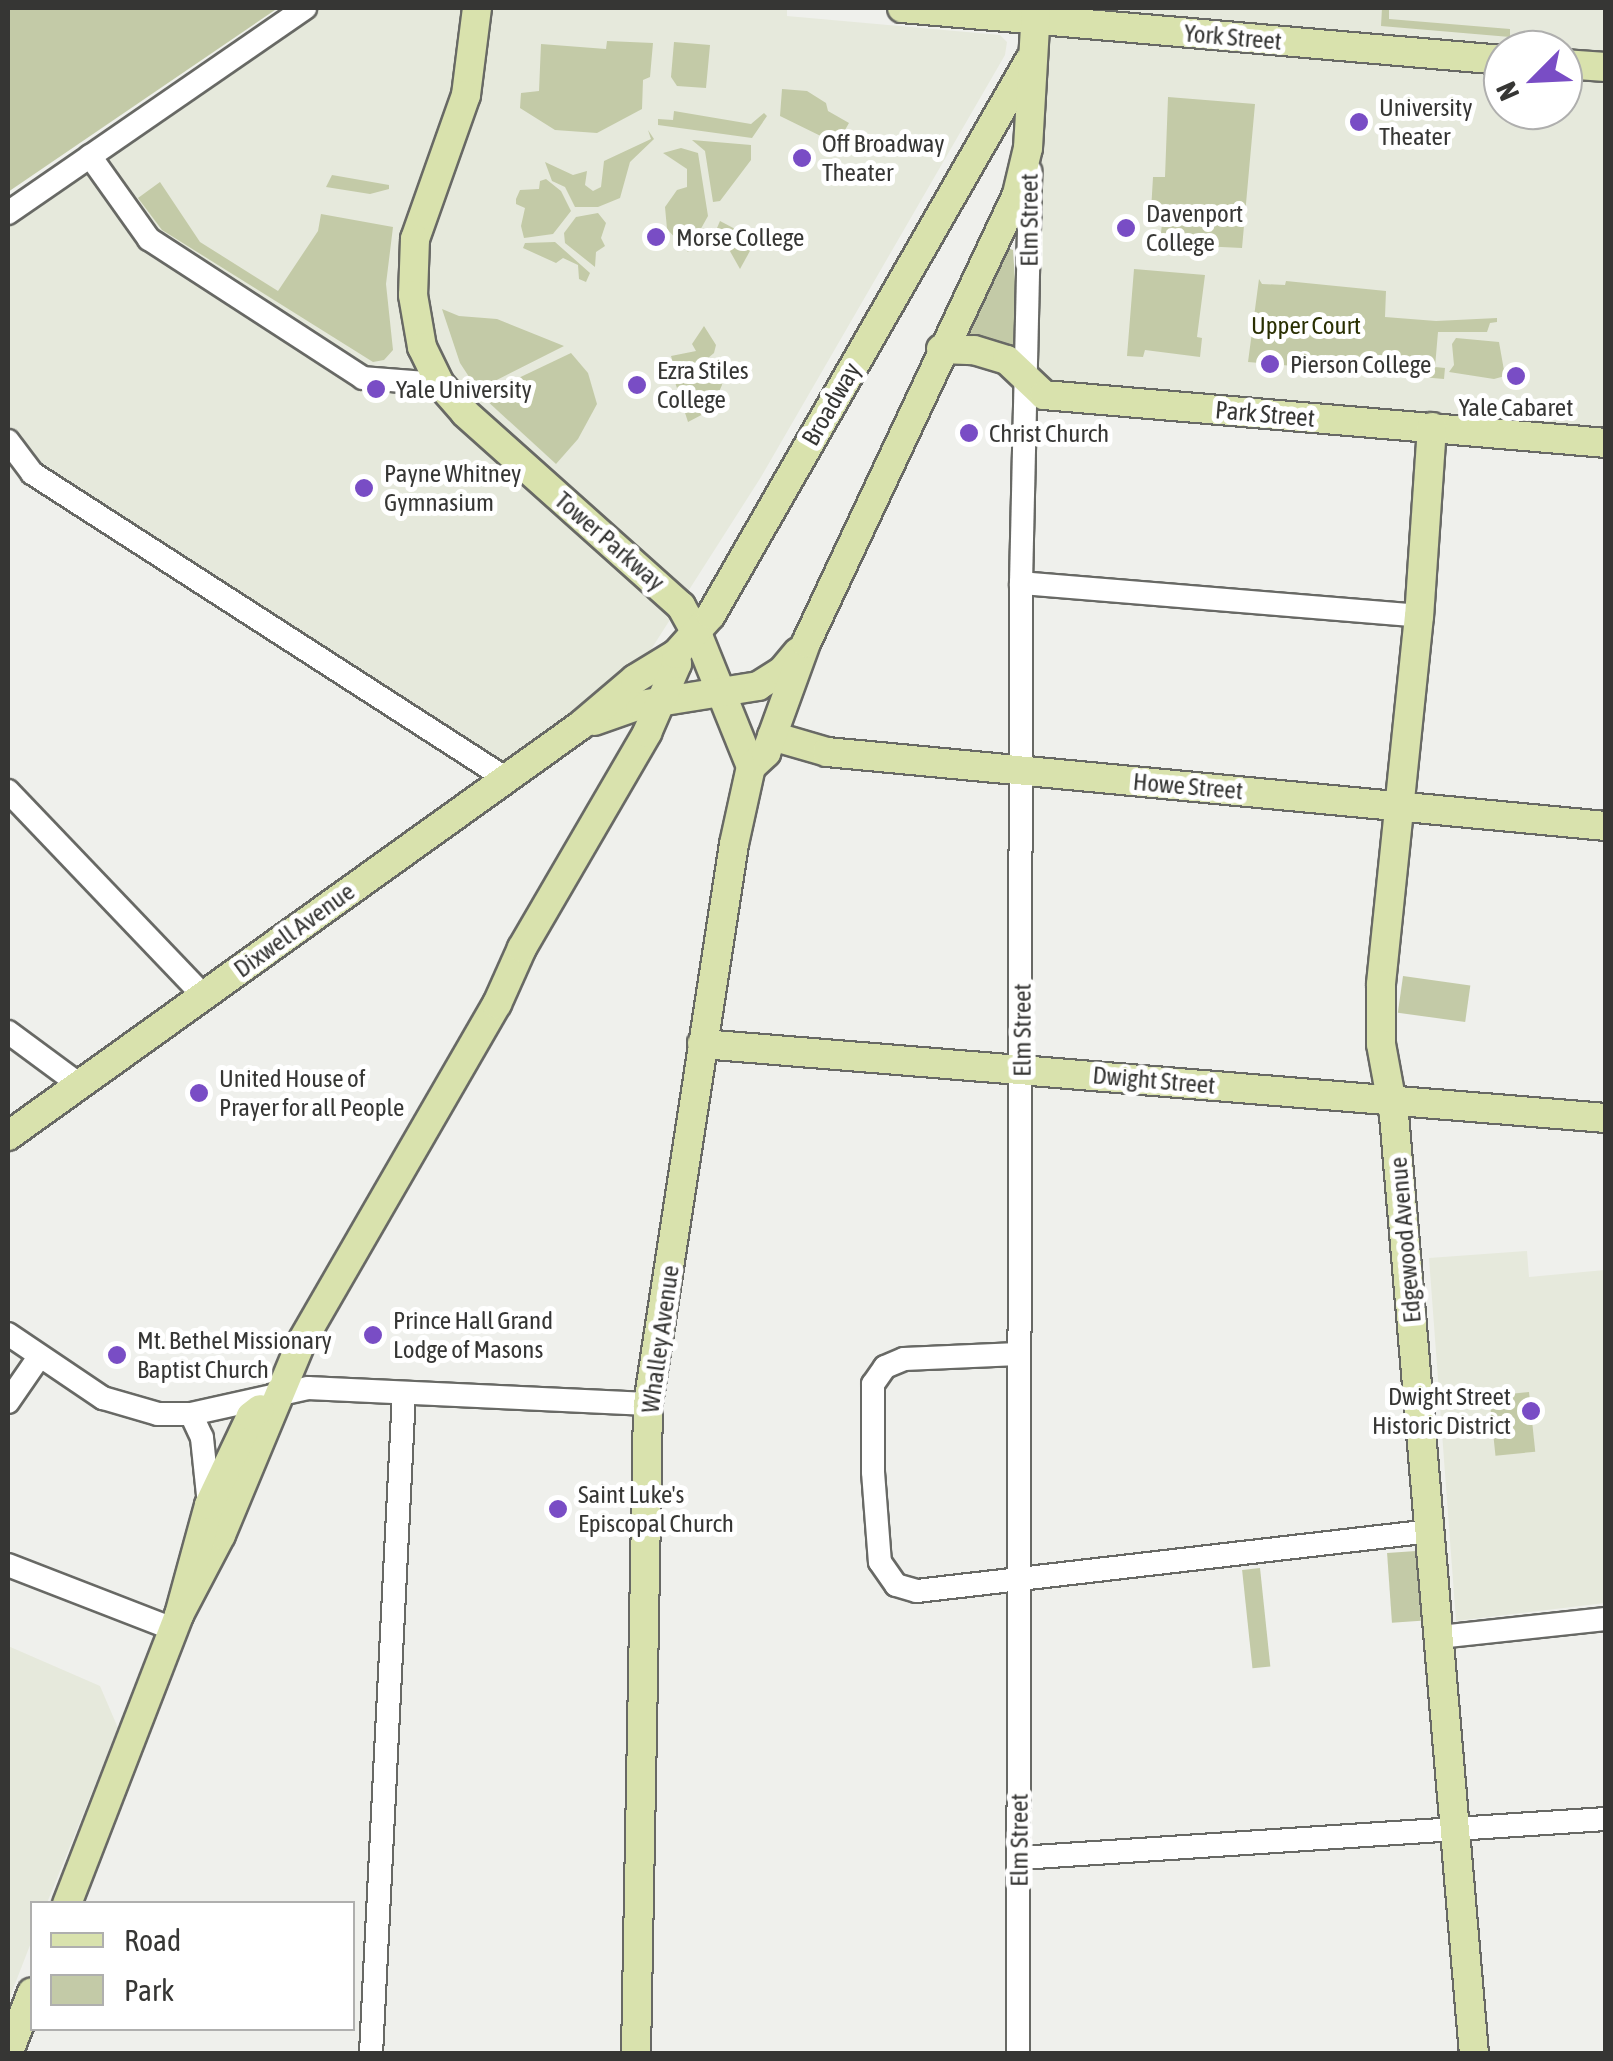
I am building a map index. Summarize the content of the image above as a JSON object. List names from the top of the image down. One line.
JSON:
{"streets":{"main road":["York Street","Elm Street","Broadway","Park Street","Tower Parkway","Howe Street","Dixwell Avenue","Dwight Street","Edgewood Avenue","Whalley Avenue"]},"crossings":[["York Street","Elm Street"],["Elm Street","Broadway"],["Elm Street","Park Street"],["Elm Street","Howe Street"],["Elm Street","Dwight Street"],["Broadway","Tower Parkway"],["Broadway","Dixwell Avenue"],["Park Street","Edgewood Avenue"],["Tower Parkway","Dixwell Avenue"],["Tower Parkway","Whalley Avenue"],["Howe Street","Edgewood Avenue"],["Howe Street","Whalley Avenue"],["Dixwell Avenue","Whalley Avenue"],["Dwight Street","Edgewood Avenue"],["Dwight Street","Whalley Avenue"]],"parks":["Upper Court"],"places":["University Theater","Off Broadway Theater","Davenport College","Morse College","Pierson College","Yale Cabaret","Ezra Stiles College","Yale University","Christ Church","Payne Whitney Gymnasium","United House of Prayer for all People","Prince Hall Grand Lodge of Masons","Mt. Bethel Missionary Baptist Church","Dwight Street Historic District","Saint Luke's Episcopal Church"],"legend":["Road","Park"],"north":"bottom left"}
